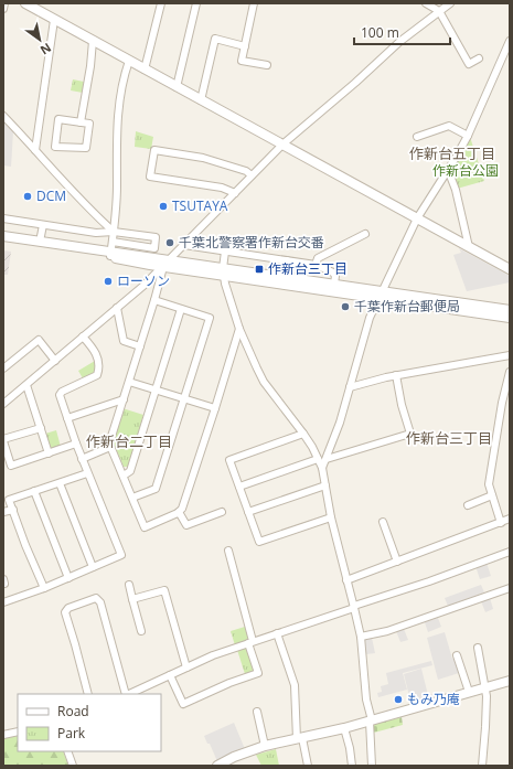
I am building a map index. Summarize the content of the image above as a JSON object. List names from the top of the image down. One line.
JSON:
{"districts":["作新台五丁目","作新台三丁目","作新台二丁目"],"parks":["作新台公園"],"places":{"other":["DCM","TSUTAYA","千葉北警察署作新台交番","ローソン","千葉作新台郵便局","もみ乃庵"],"transit":["作新台三丁目"]},"legend":["Road","Park"],"scale_bar":"100 m","north":"bottom right"}
